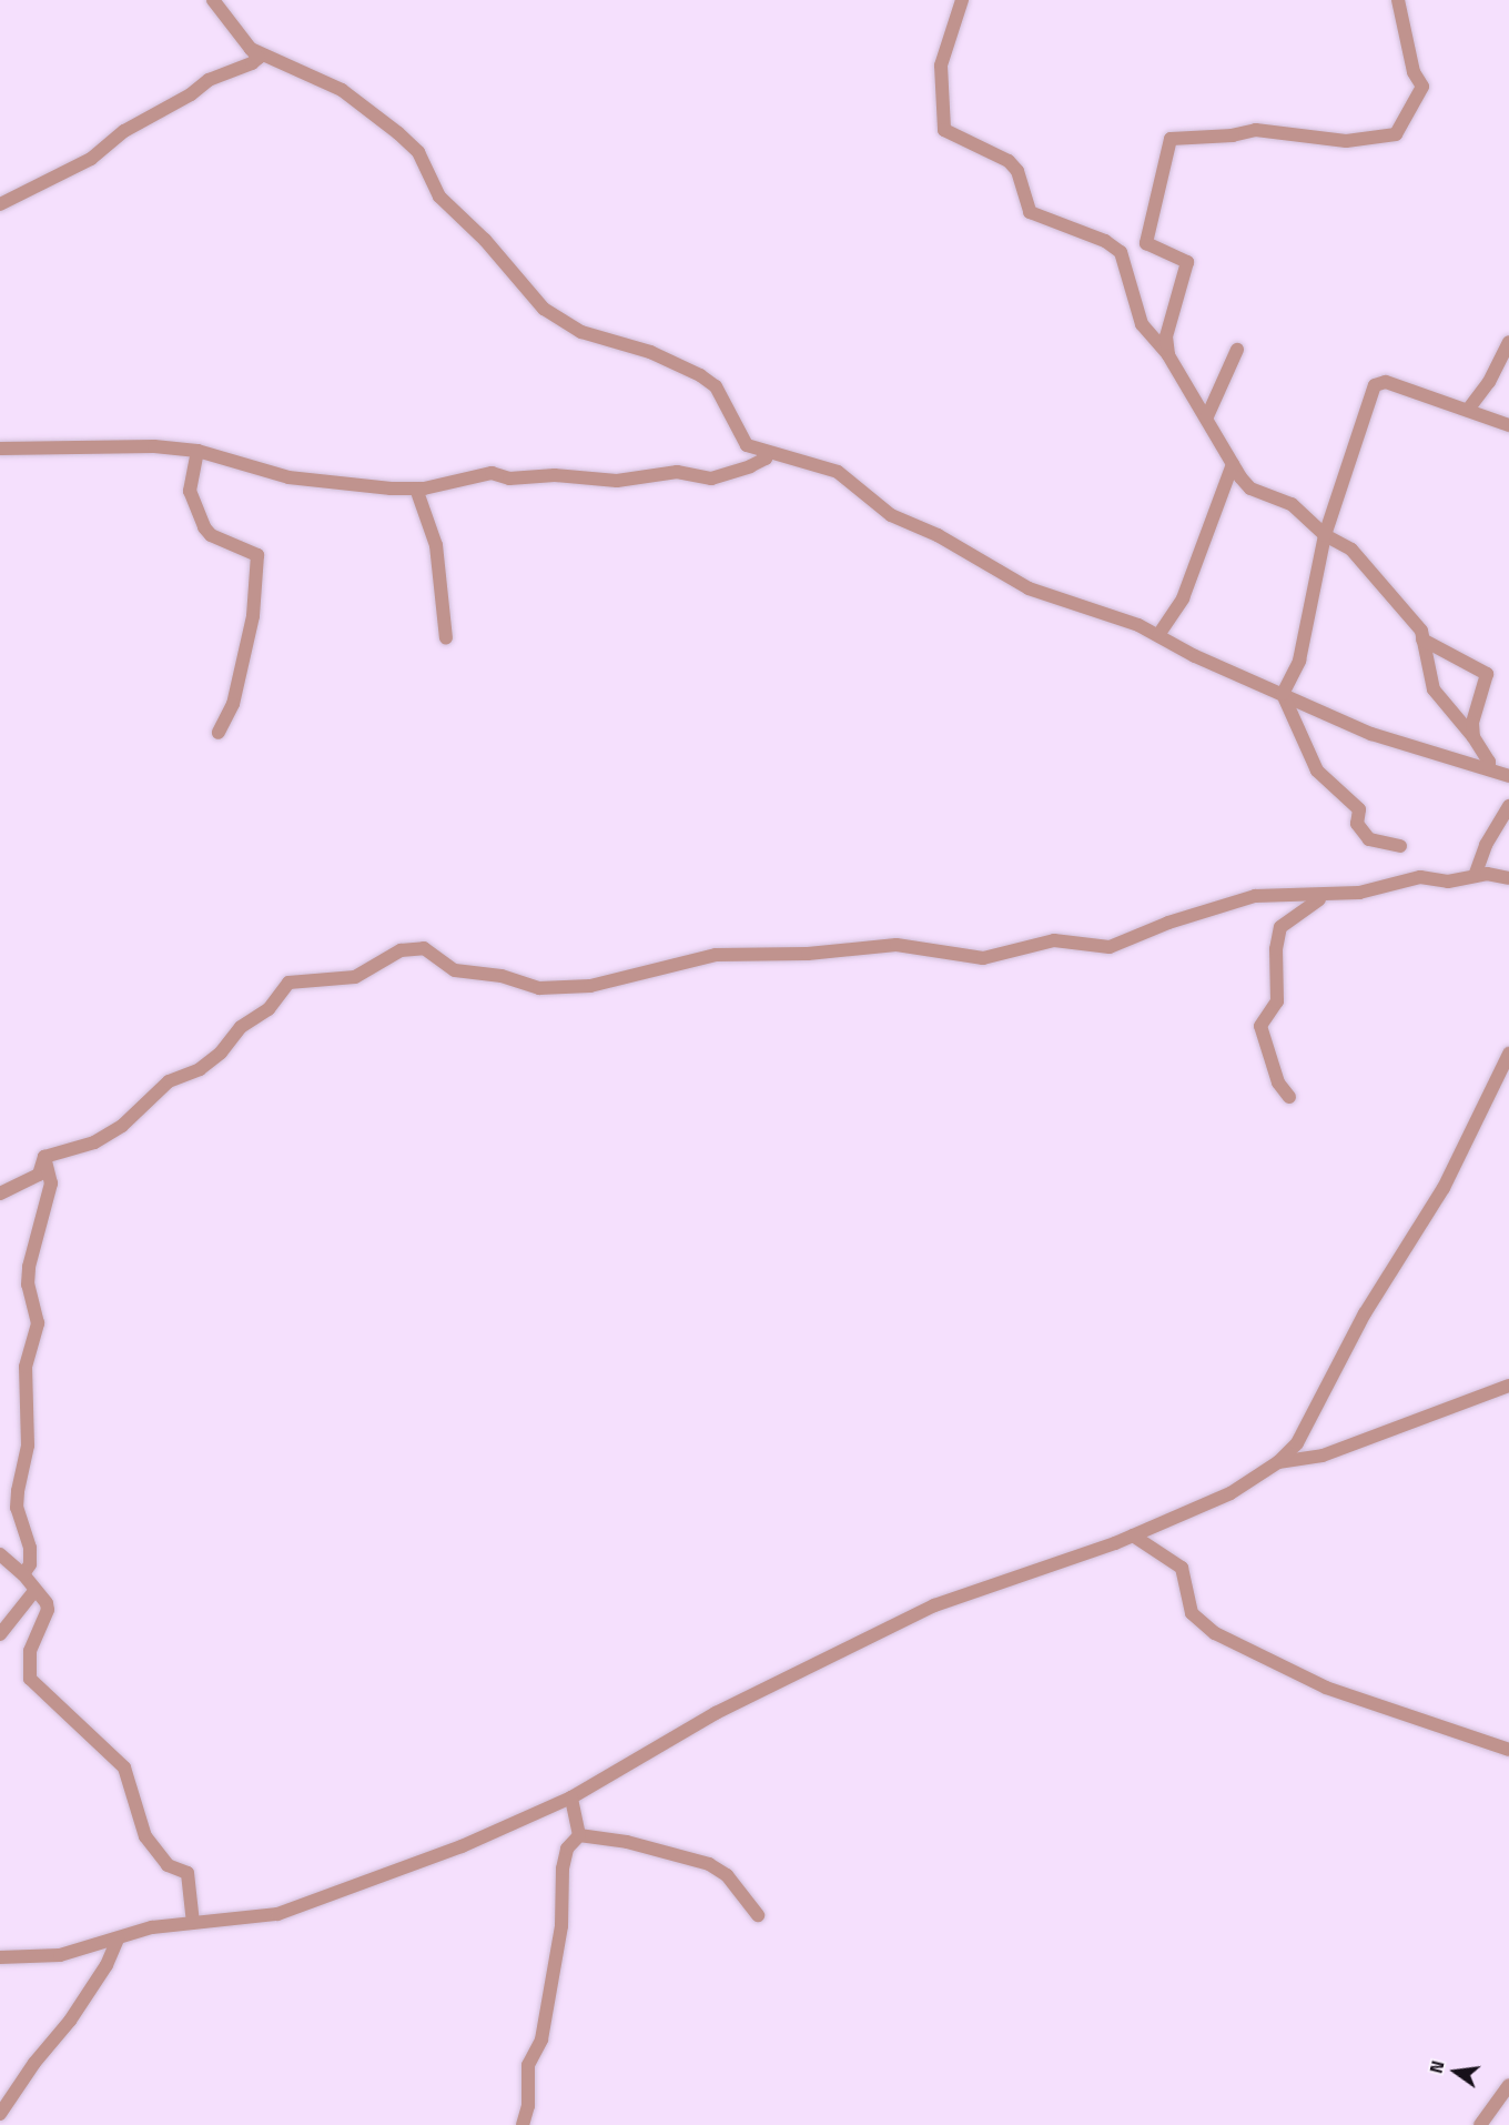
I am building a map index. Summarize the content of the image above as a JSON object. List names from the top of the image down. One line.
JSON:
{"north":"left"}
